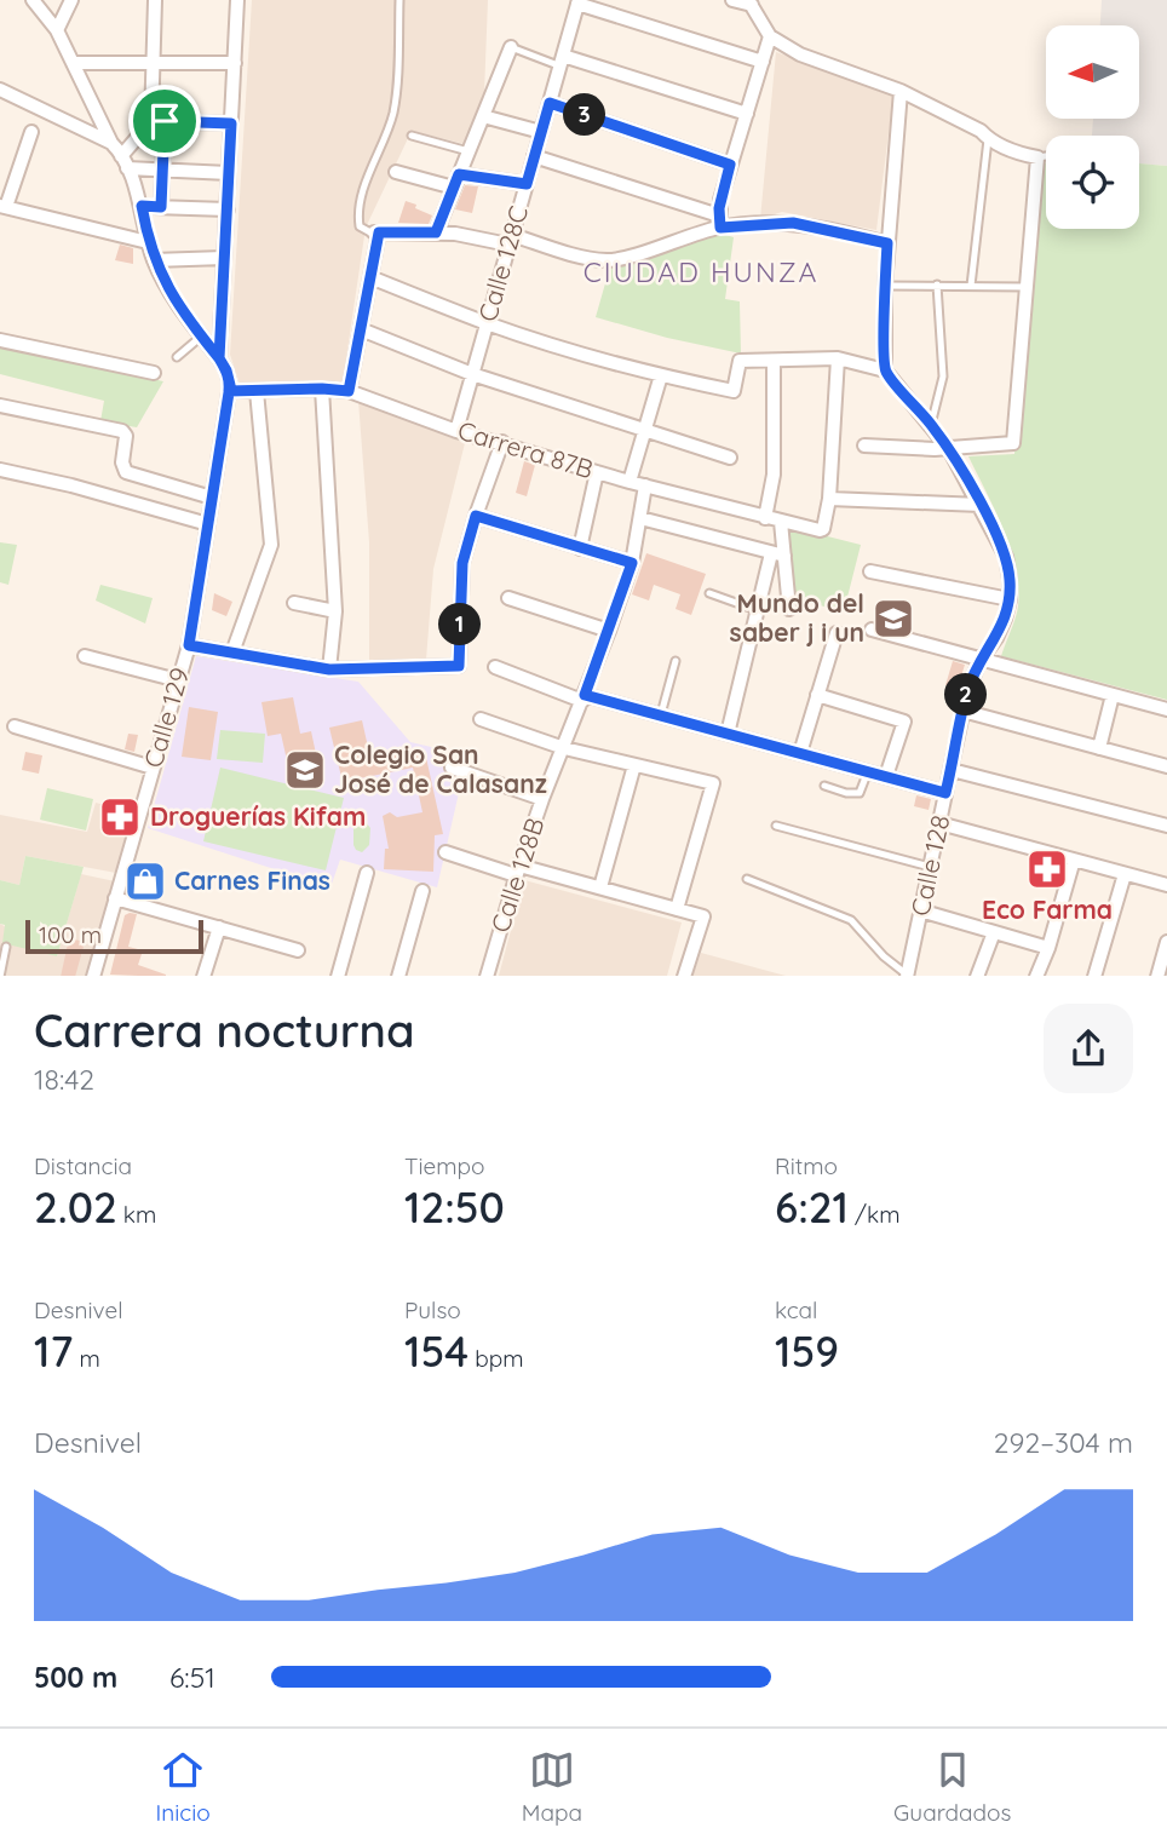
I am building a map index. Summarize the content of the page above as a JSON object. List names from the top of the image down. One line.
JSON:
{"streets":{"street":["Calle 128C","Carrera 87B","Calle 129","Calle 128","Calle 128B"]},"crossings":[["Calle 128C","Carrera 87B"],["Carrera 87B","Calle 129"],["Carrera 87B","Calle 128B"]],"districts":["CIUDAD HUNZA"],"places":{"school or university":["Mundo del saber j i un","Colegio San José de Calasanz"],"pharmacy":["Droguerías Kifam","Eco Farma"],"shop":["Carnes Finas"]},"scale_bar":"100 m","north":"left","page":{"pins":["3","1","2"],"scale":"100 m","heading":["Carrera nocturna","18:42"],"stats":[["Distancia","2.02 km"],["Tiempo","12:50"],["Ritmo","6:21 /km"],["Desnivel","17 m"],["Pulso","154 bpm"],["kcal","159"]],"chart":["Desnivel","292–304 m"],"list":[{"name":"500 m","note":"6:51"}],"tabs":["Inicio","Mapa","Guardados"]}}
